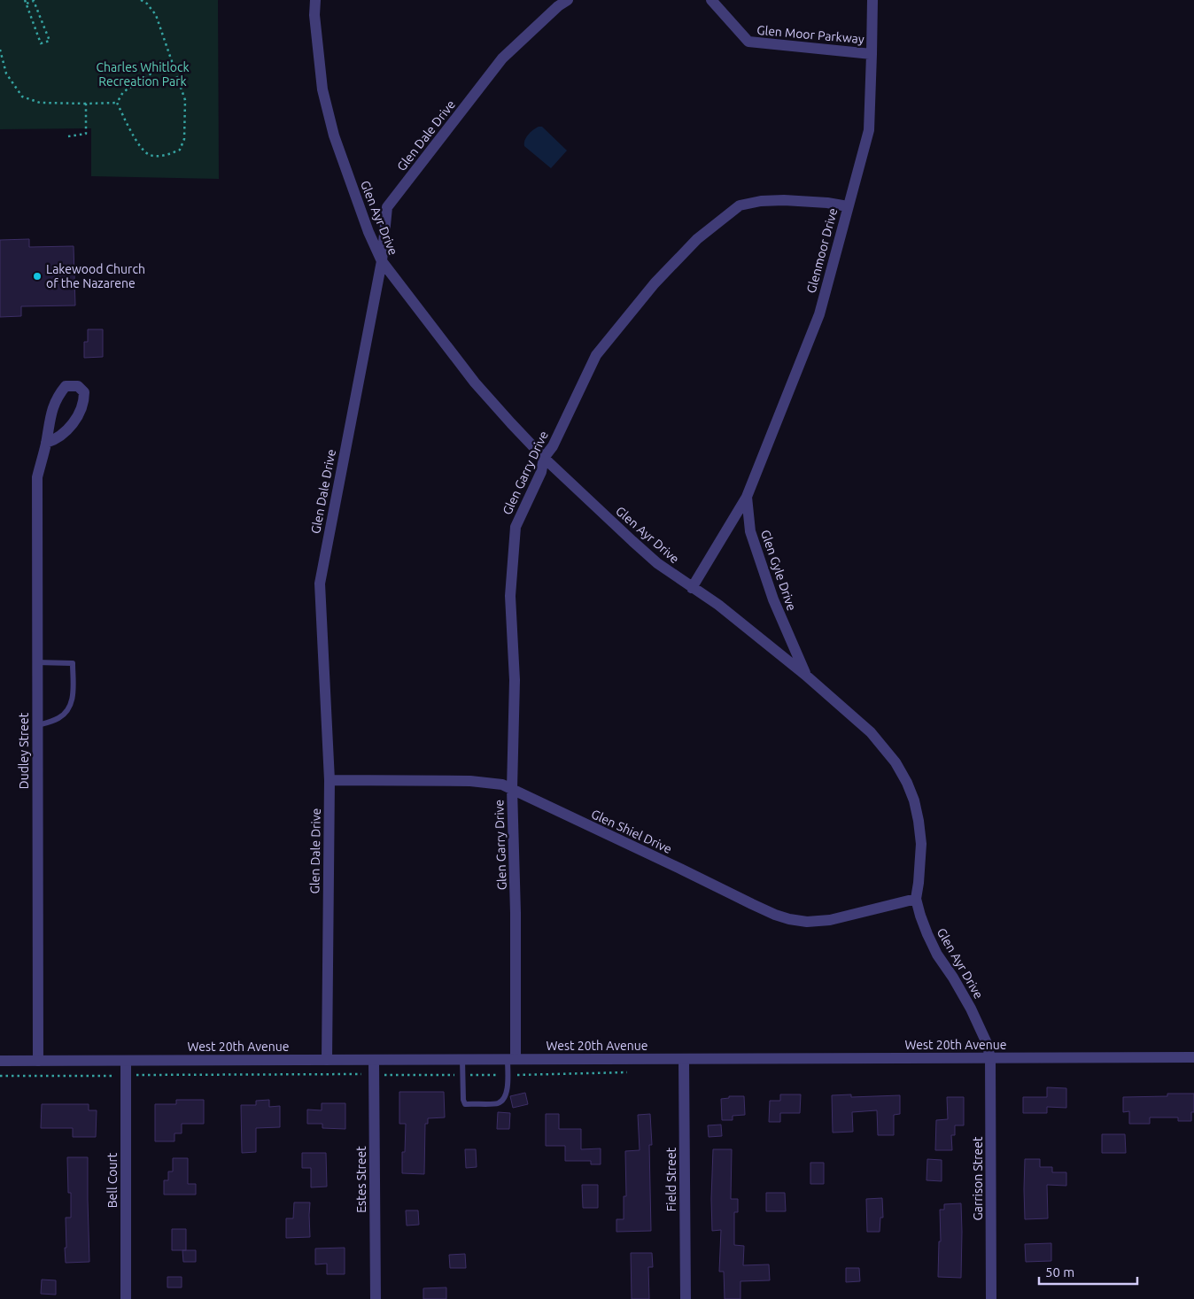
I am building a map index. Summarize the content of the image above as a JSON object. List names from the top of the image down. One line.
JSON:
{"streets":{"street":["Glen Moor Parkway","Glen Dale Drive","Glen Ayr Drive","Glenmoor Drive","Glen Garry Drive","Glen Gyle Drive","Dudley Street","Glen Shiel Drive","West 20th Avenue","Garrison Street","Estes Street","Field Street","Bell Court"]},"crossings":[["Glen Moor Parkway","Glenmoor Drive"],["Glen Dale Drive","Glen Ayr Drive"],["Glen Dale Drive","Glen Shiel Drive"],["Glen Dale Drive","West 20th Avenue"],["Glen Ayr Drive","Glen Garry Drive"],["Glen Ayr Drive","Glen Gyle Drive"],["Glen Ayr Drive","Glen Shiel Drive"],["Glen Ayr Drive","West 20th Avenue"],["Glen Ayr Drive","Garrison Street"],["Glenmoor Drive","Glen Garry Drive"],["Glenmoor Drive","Glen Gyle Drive"],["Glen Garry Drive","Glen Shiel Drive"],["Glen Garry Drive","West 20th Avenue"],["Dudley Street","West 20th Avenue"],["West 20th Avenue","Garrison Street"],["West 20th Avenue","Estes Street"],["West 20th Avenue","Field Street"],["West 20th Avenue","Bell Court"]],"parks":["Charles Whitlock Recreation Park"],"places":["Lakewood Church of the Nazarene"],"scale_bar":"50 m"}
